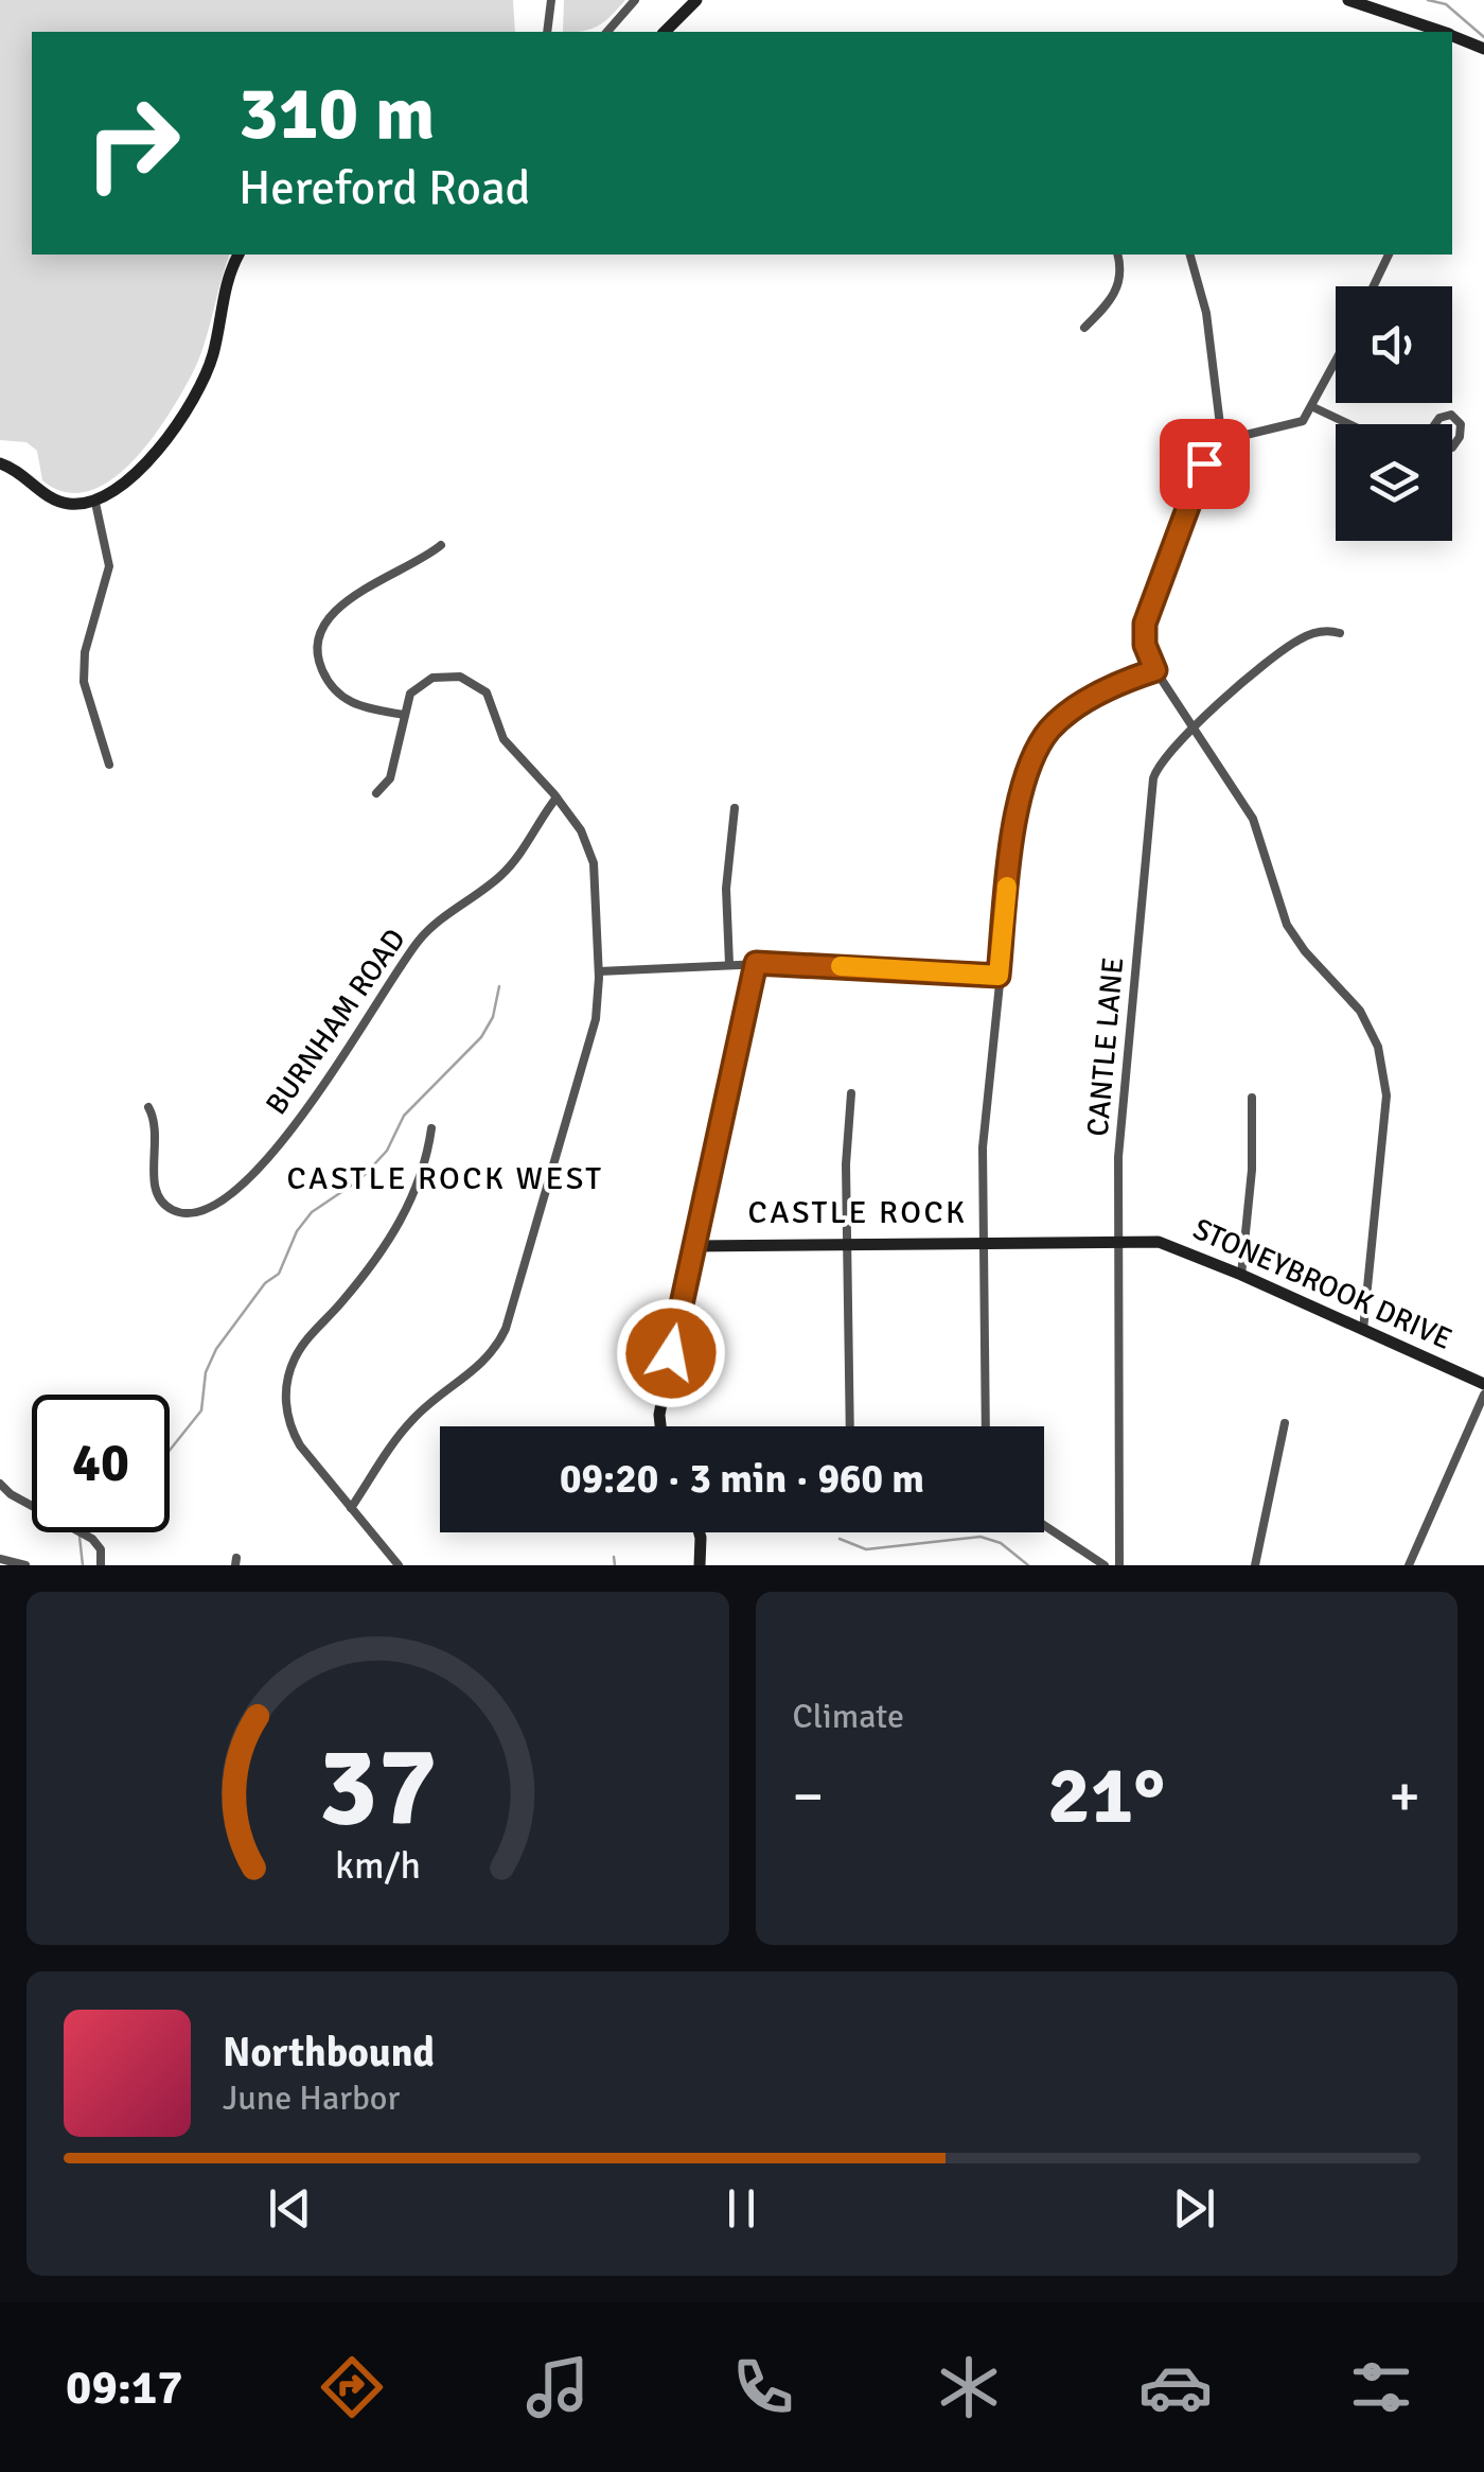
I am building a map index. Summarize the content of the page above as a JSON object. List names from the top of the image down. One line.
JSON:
{"streets":{"street":["BURNHAM ROAD","CANTLE LANE","STONEYBROOK DRIVE"]},"crossings":[["CANTLE LANE","STONEYBROOK DRIVE"]],"districts":["CASTLE ROCK WEST","CASTLE ROCK"],"page":{"turn":["310 m","Hereford Road"],"limit":"40","trip":"09:20 · 3 min · 960 m","tile":"Climate","heat":["−","21°","+"],"song":["Northbound","June Harbor"],"tabs":"09:17","gauge":["37","km/h"]}}
